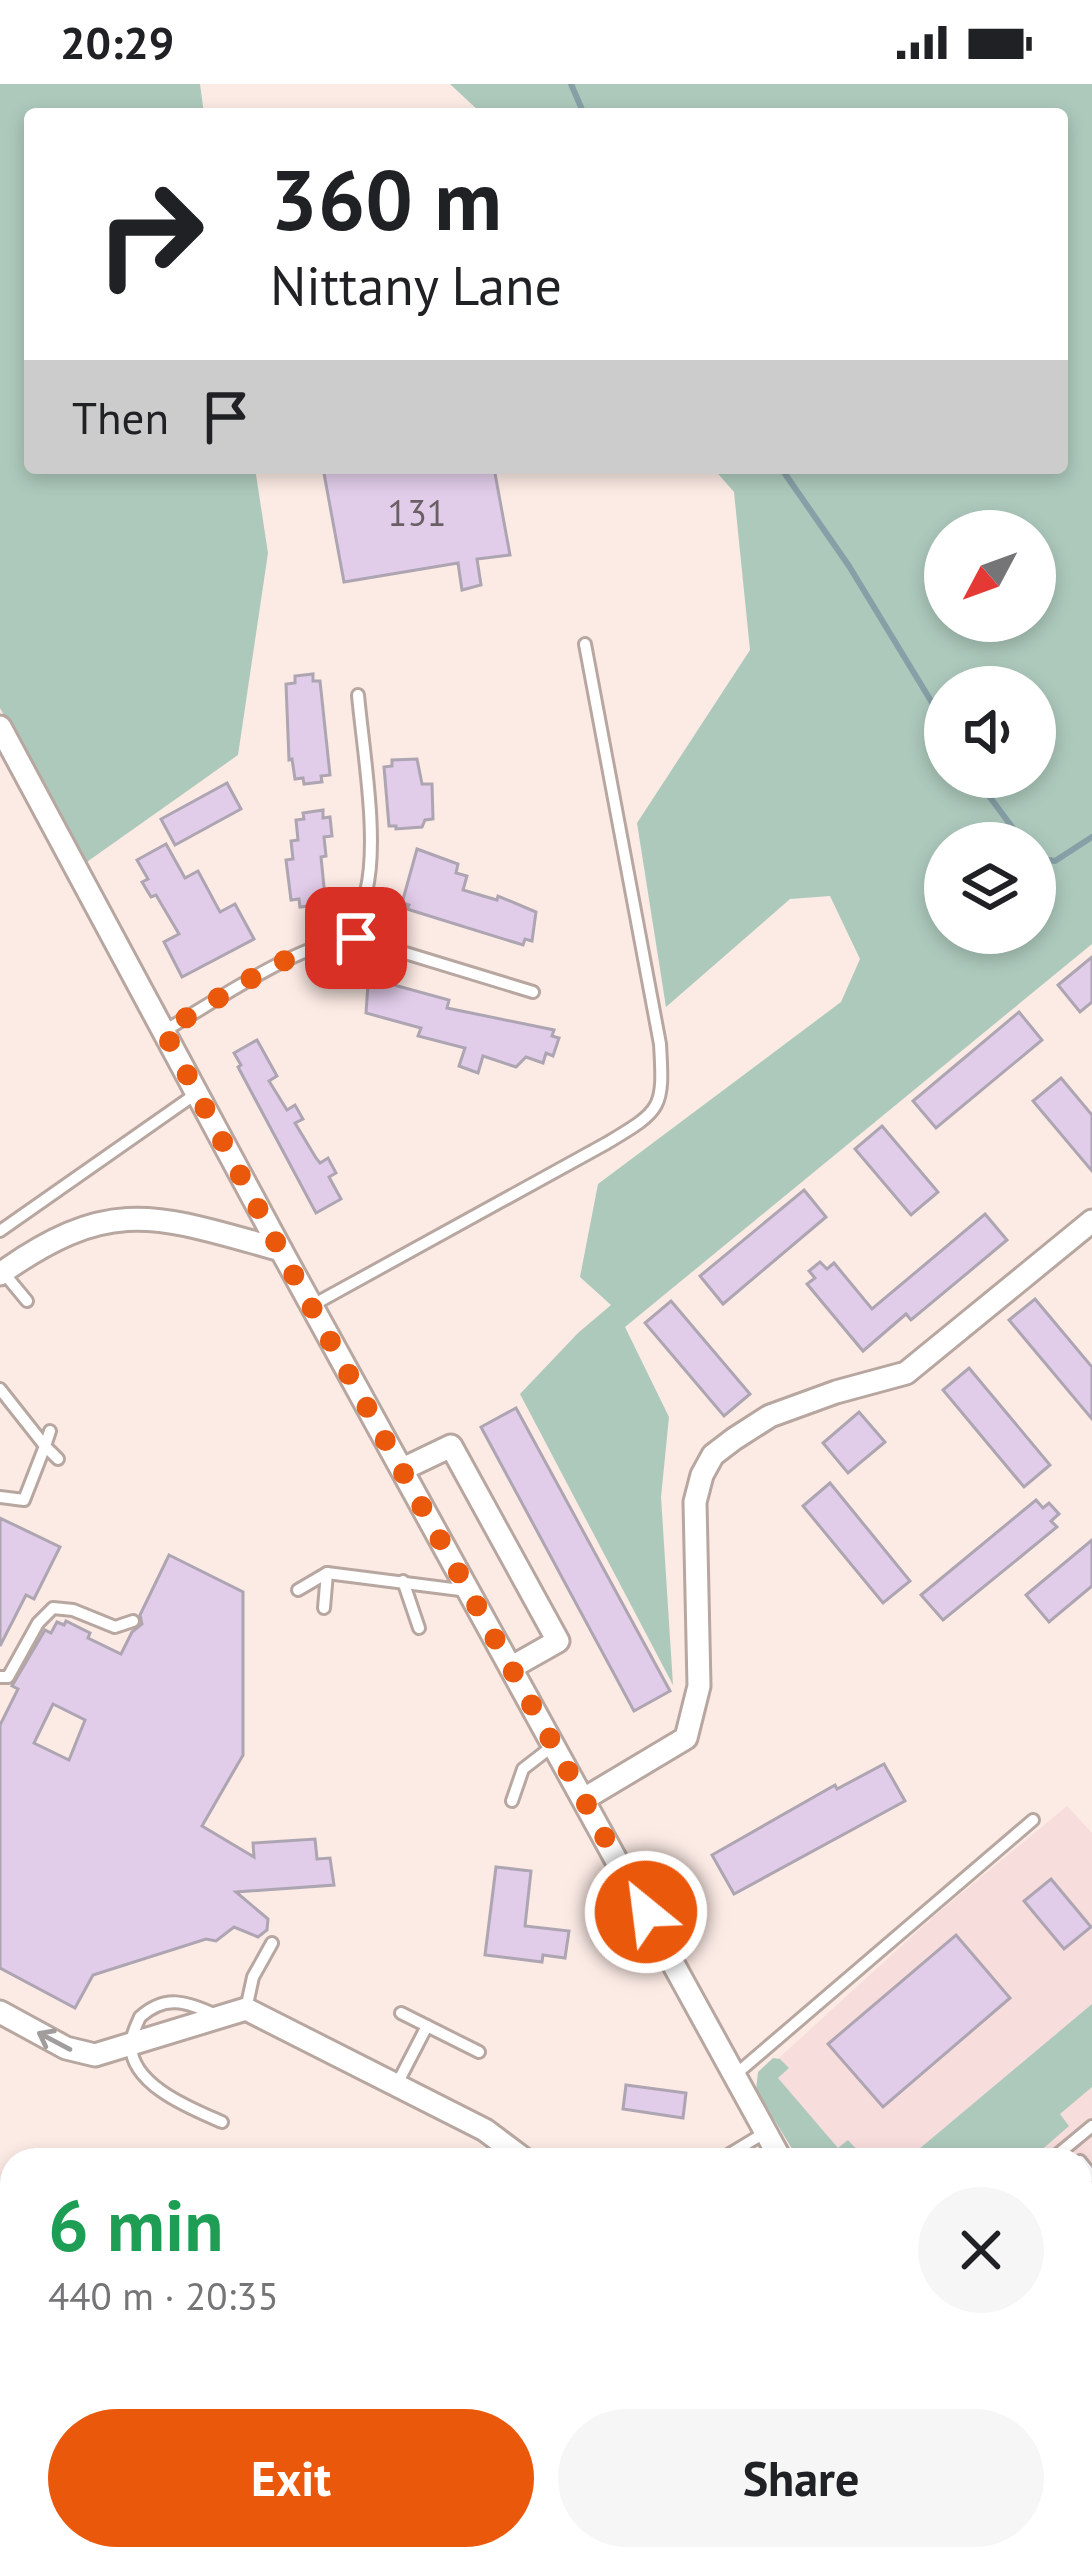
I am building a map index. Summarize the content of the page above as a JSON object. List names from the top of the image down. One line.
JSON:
{"house_numbers":["131"],"north":"bottom left","page":{"status":"20:29","turn":["360 m","Nittany Lane"],"then":"Then","heading":["6 min","440 m · 20:35"],"buttons":["Exit","Share"]}}
